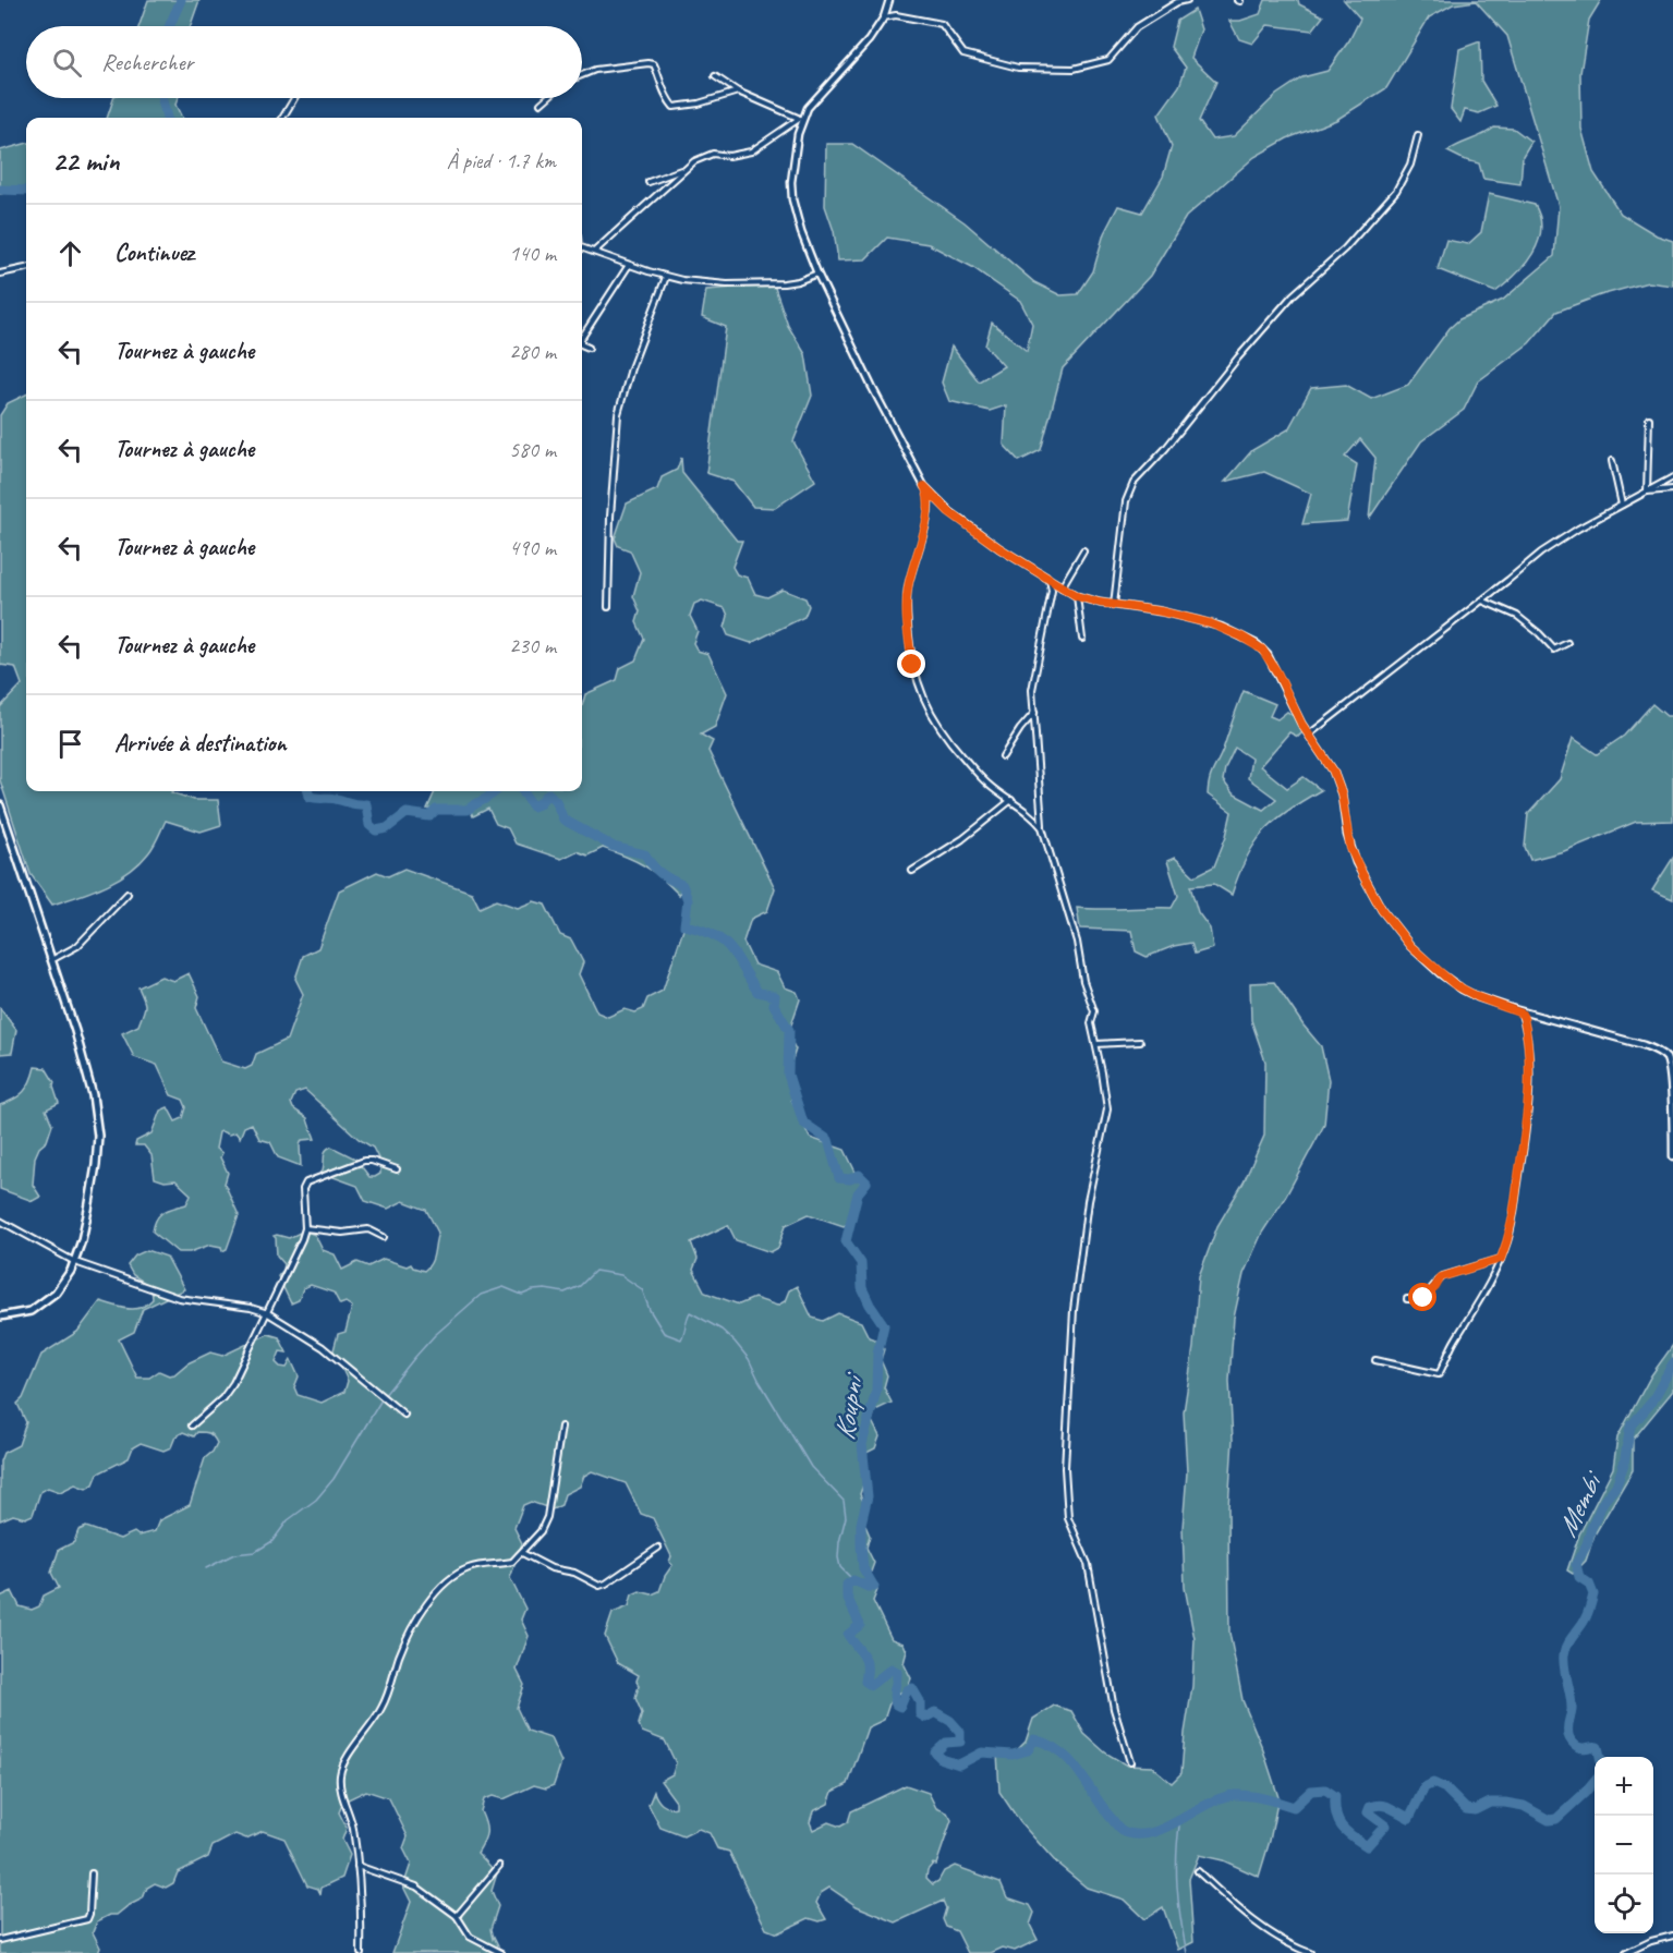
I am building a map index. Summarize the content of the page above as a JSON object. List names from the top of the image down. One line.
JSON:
{"water":["Koupni","Membi"],"page":{"search":"Rechercher","heading":["22 min","À pied · 1.7 km"],"list":[["Continuez","140 m"],["Tournez à gauche","280 m"],["Tournez à gauche","580 m"],["Tournez à gauche","490 m"],["Tournez à gauche","230 m"],"Arrivée à destination"],"map_buttons":["+","−"]}}
